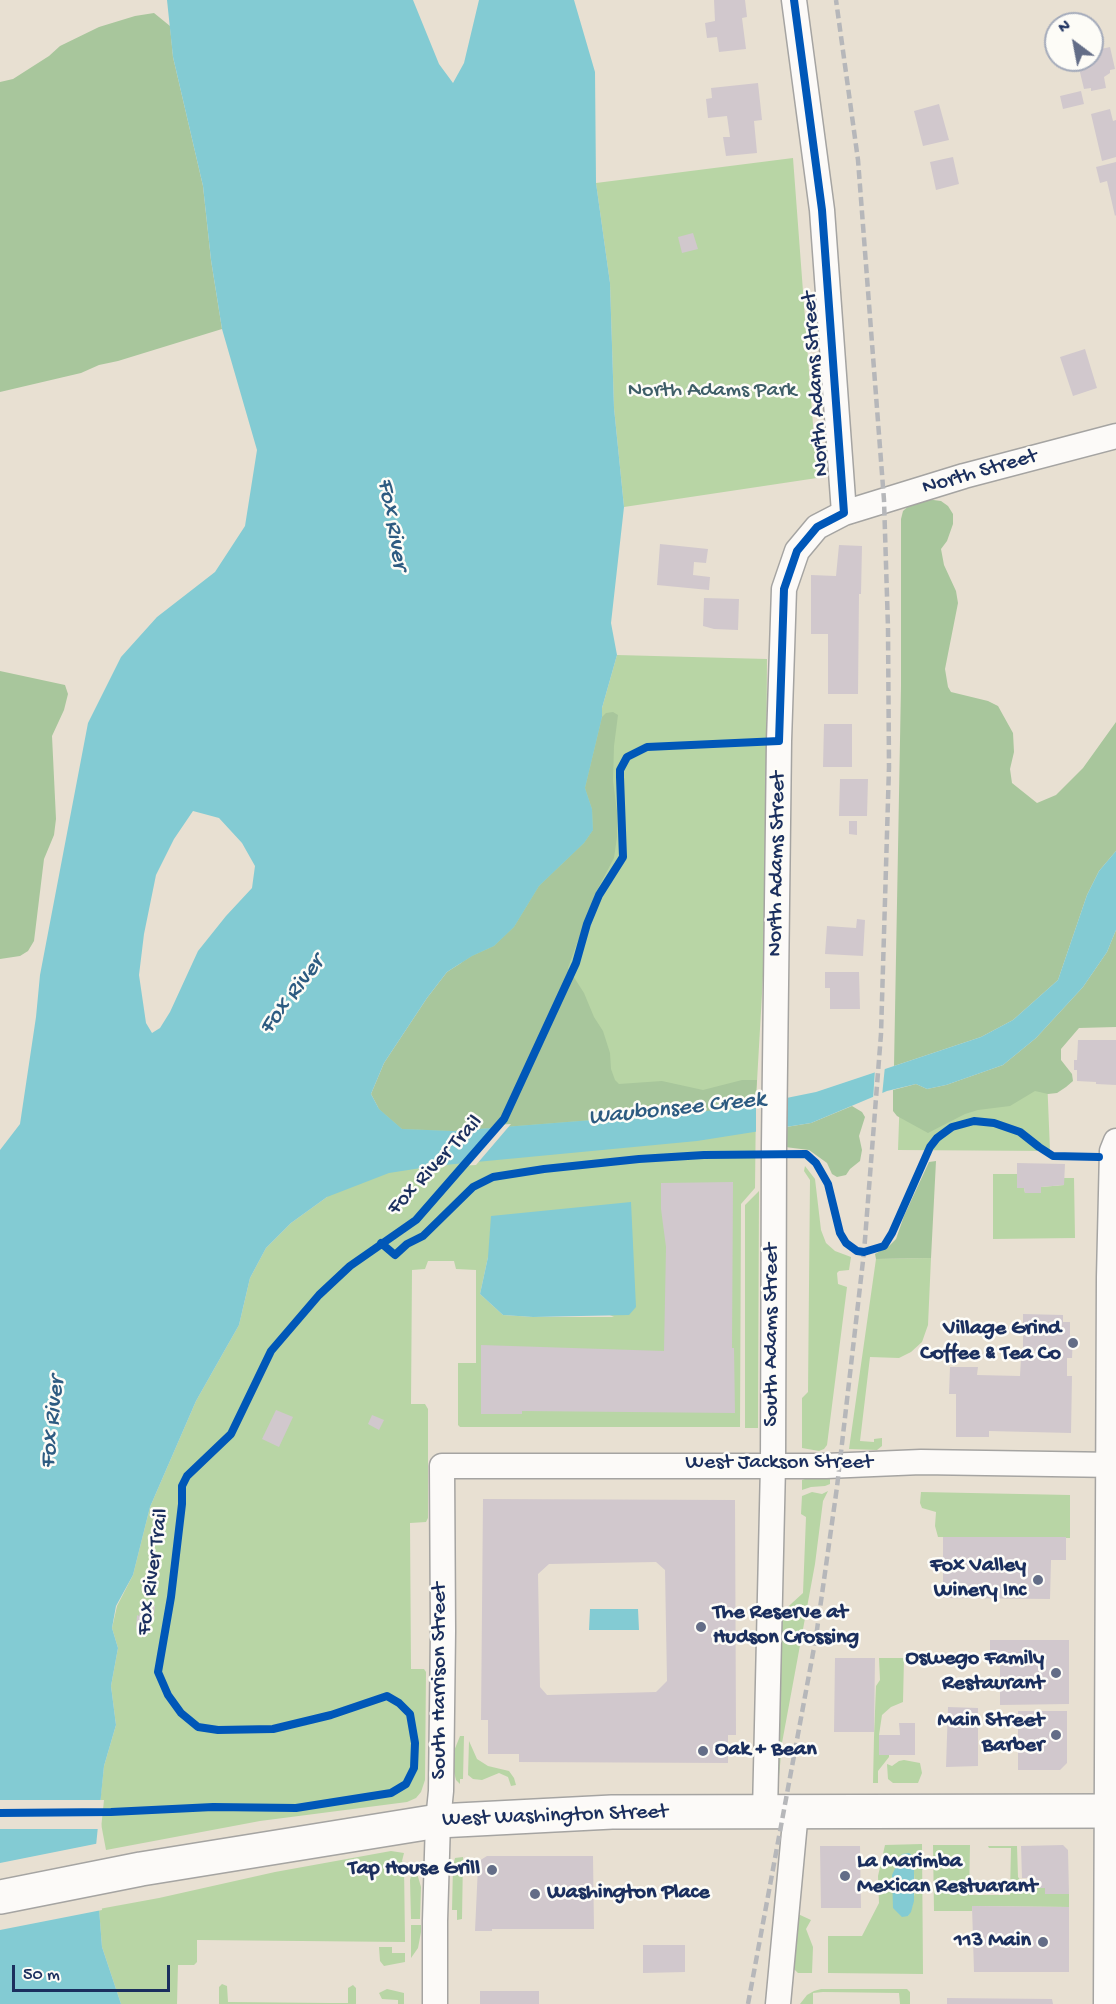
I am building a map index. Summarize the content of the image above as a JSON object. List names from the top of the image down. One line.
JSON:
{"streets":{"main road":["West Washington Street"],"street":["North Adams Street","North Street","South Adams Street","West Jackson Street","South Harrison Street"],"cycle path":["Fox River Trail"]},"crossings":[["North Adams Street","North Street"],["North Adams Street","South Adams Street"],["South Adams Street","West Jackson Street"],["South Adams Street","West Washington Street"],["West Jackson Street","South Harrison Street"],["South Harrison Street","West Washington Street"]],"water":["Fox River","Waubonsee Creek"],"parks":["North Adams Park"],"places":["Village Grind Coffee & Tea Co","Fox Valley Winery Inc","The Reserve at Hudson Crossing","Oswego Family Restaurant","Main Street Barber","Oak + Bean","Tap House Grill","La Marimba Mexican Restuarant","Washington Place","113 Main"],"scale_bar":"50 m","north":"top left"}
